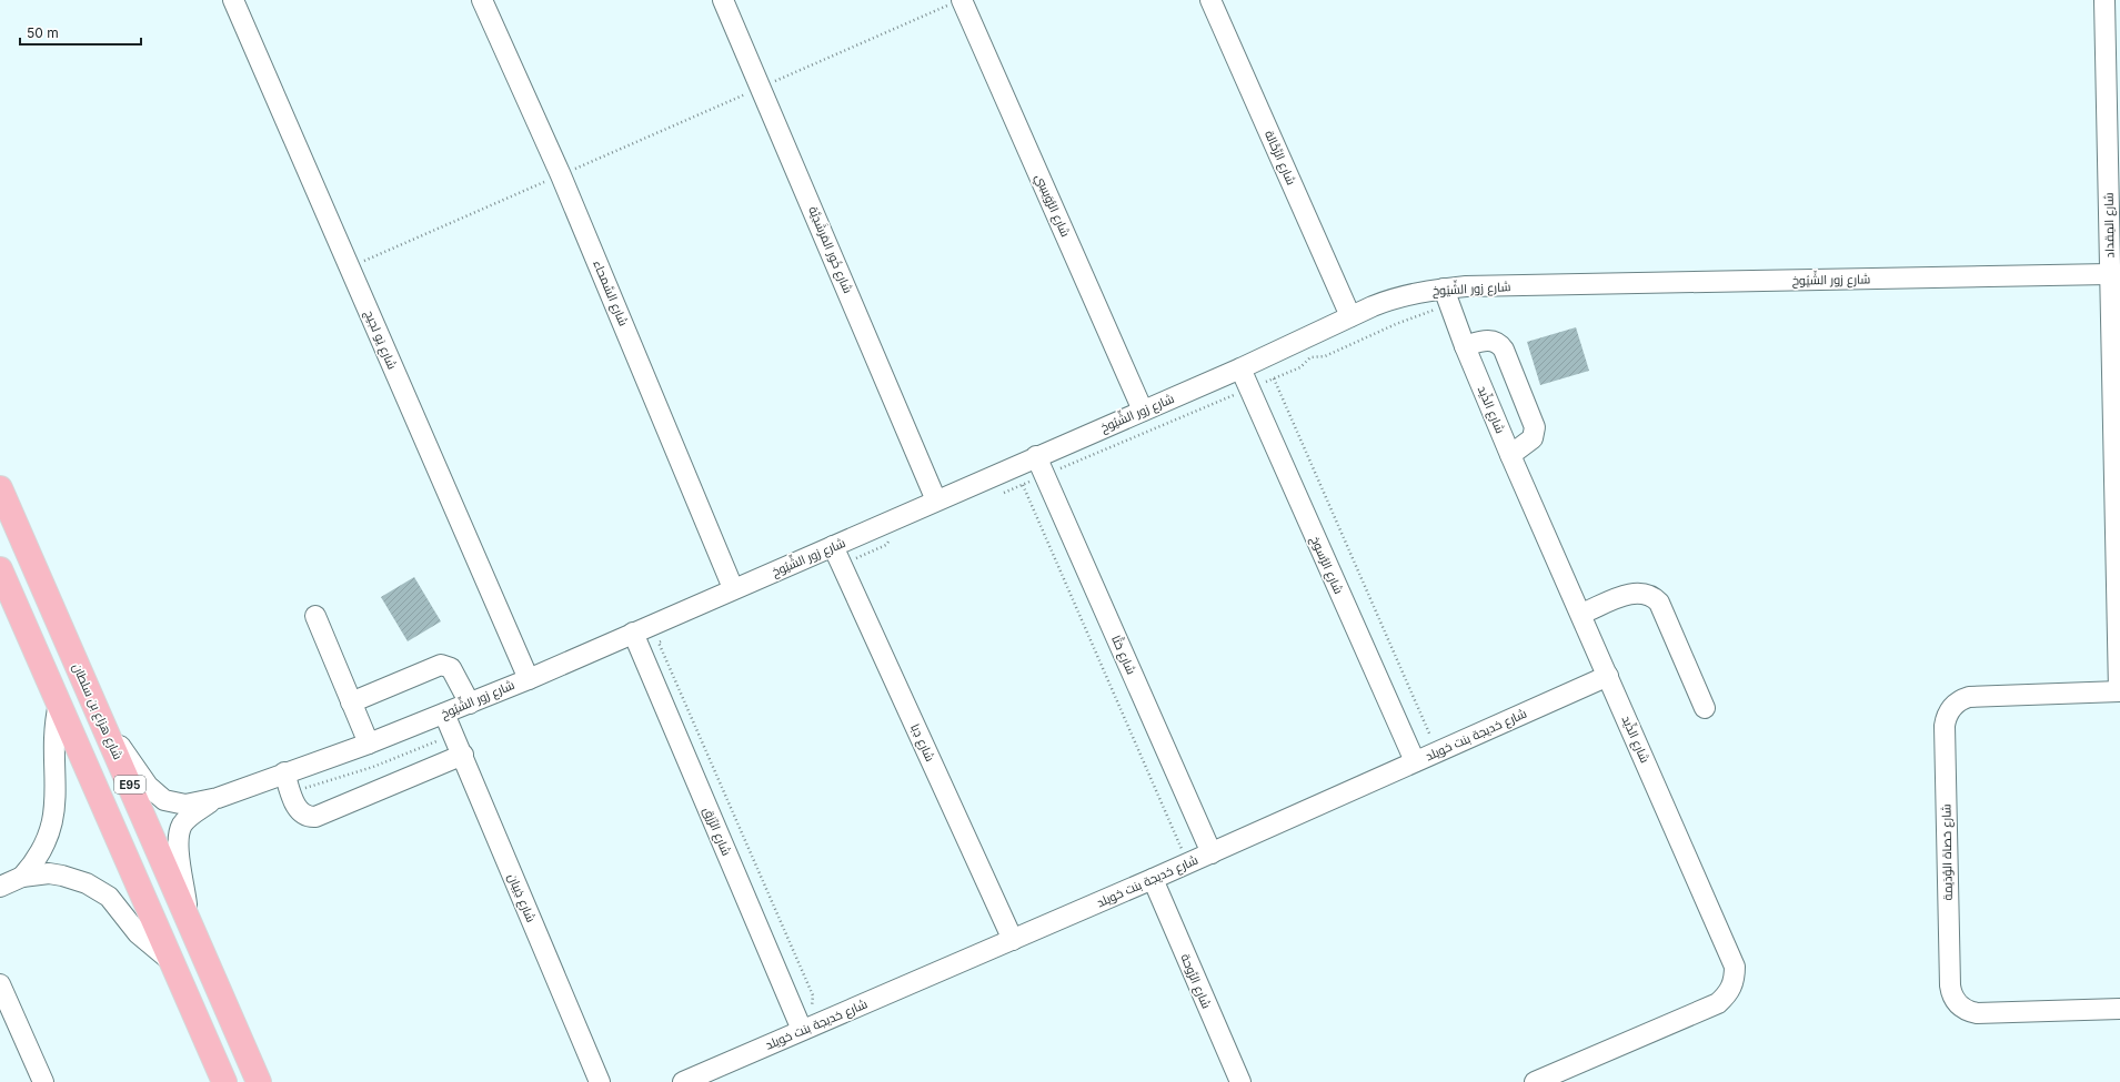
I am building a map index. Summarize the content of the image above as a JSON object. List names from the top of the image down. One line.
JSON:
{"streets":{"main road":["شارع هزاع بن سلطان","E95"],"street":["شارع الرَّحَّالة","شارع الرُّوَيسِي","شارع المِقداد","شارع خُور المَرشَدِيَّة","شارع زور الشِّيُوخ","شارع السَّمحاء","شارع يَو لجيج","شارع الذِّيد","شارع الرُّسوخ","شارع حَتَّا","شارع خديجة بنت خويلد","شارع دِبا","شارع الرِّزق","شارع حَصاة الوُدَيمة","شارع ذِيبان","شارع الرَّوحة"]},"crossings":[["شارع الرَّحَّالة","شارع زور الشِّيُوخ"],["شارع الرُّوَيسِي","شارع زور الشِّيُوخ"],["شارع المِقداد","شارع زور الشِّيُوخ"],["شارع المِقداد","شارع حَصاة الوُدَيمة"],["شارع خُور المَرشَدِيَّة","شارع زور الشِّيُوخ"],["شارع زور الشِّيُوخ","شارع السَّمحاء"],["شارع زور الشِّيُوخ","شارع يَو لجيج"],["شارع زور الشِّيُوخ","شارع الذِّيد"],["شارع زور الشِّيُوخ","شارع الرُّسوخ"],["شارع زور الشِّيُوخ","شارع حَتَّا"],["شارع زور الشِّيُوخ","شارع هزاع بن سلطان"],["شارع زور الشِّيُوخ","شارع دِبا"],["شارع زور الشِّيُوخ","شارع الرِّزق"],["شارع زور الشِّيُوخ","شارع ذِيبان"],["شارع الذِّيد","شارع خديجة بنت خويلد"],["شارع الرُّسوخ","شارع خديجة بنت خويلد"],["شارع حَتَّا","شارع خديجة بنت خويلد"],["شارع خديجة بنت خويلد","شارع دِبا"],["شارع خديجة بنت خويلد","شارع الرِّزق"],["شارع خديجة بنت خويلد","شارع الرَّوحة"]],"scale_bar":"50 m"}
